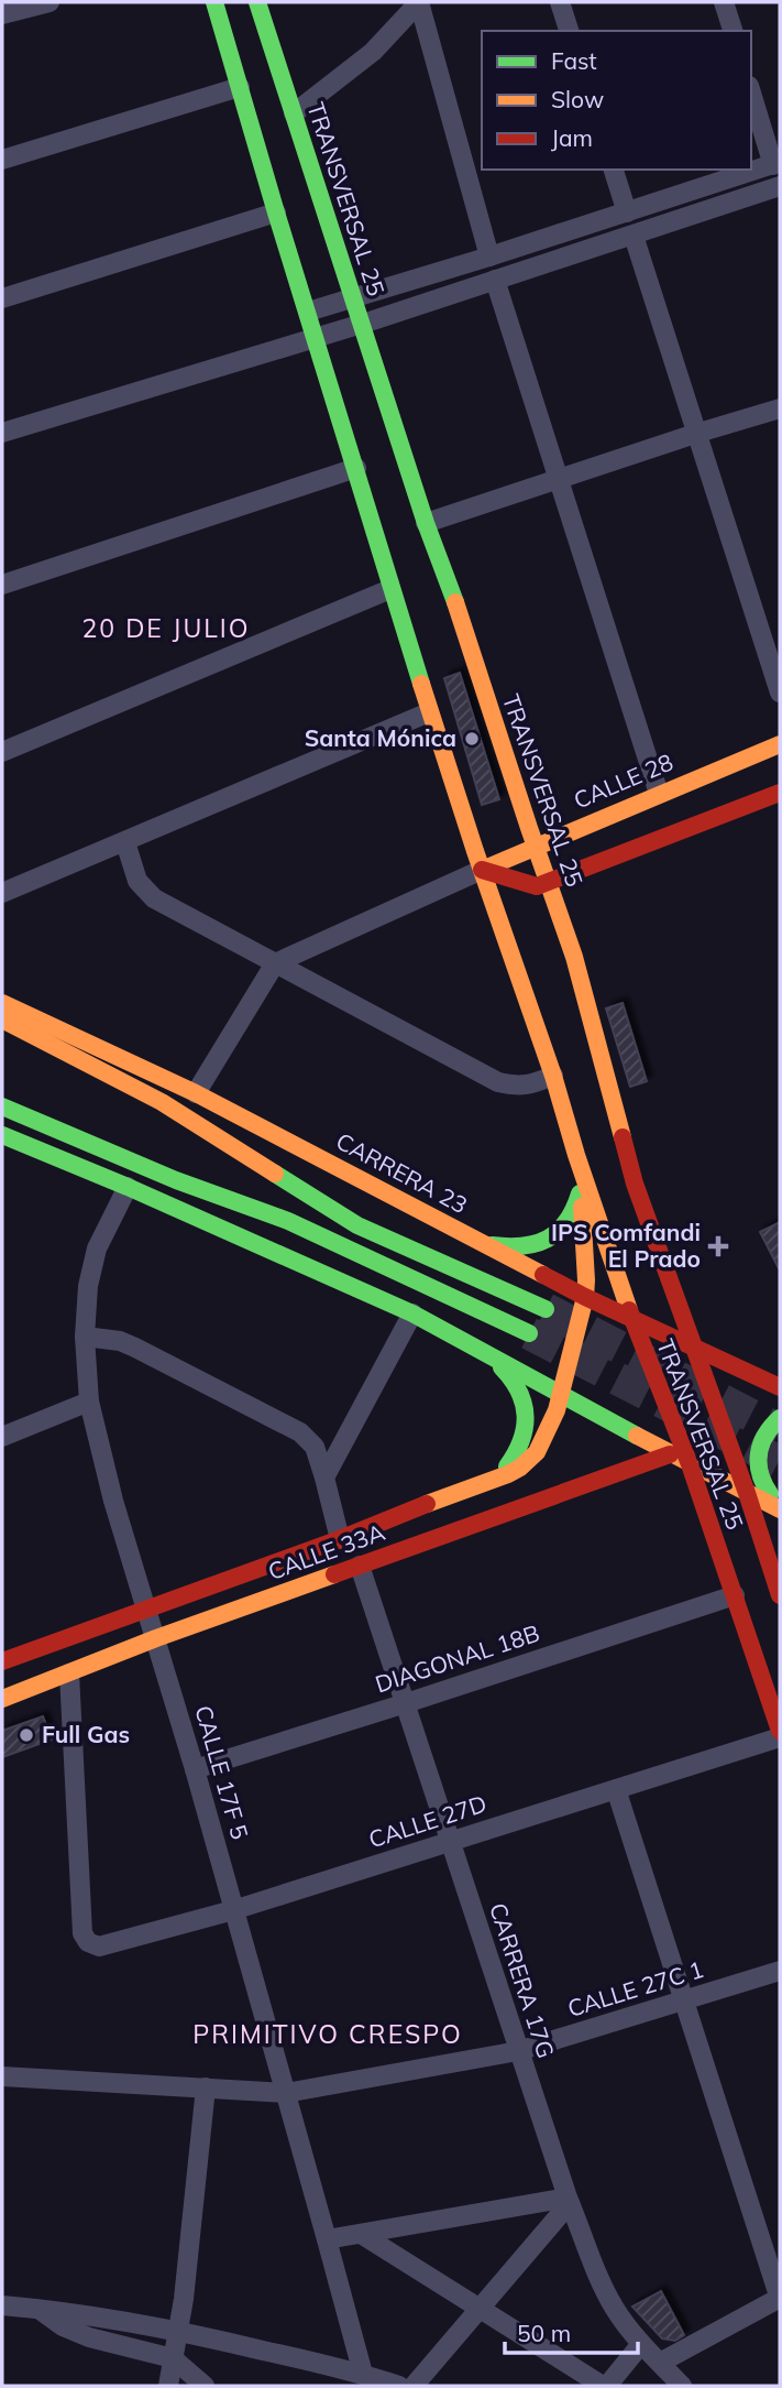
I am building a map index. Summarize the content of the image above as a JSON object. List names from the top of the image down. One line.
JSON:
{"streets":{"main road":["TRANSVERSAL 25","CALLE 28","CARRERA 23","CALLE 33A"],"street":["DIAGONAL 18B","CALLE 17F 5","CALLE 27D","CARRERA 17G","CALLE 27C 1"]},"crossings":[["TRANSVERSAL 25","CALLE 28"],["TRANSVERSAL 25","CARRERA 23"],["TRANSVERSAL 25","CALLE 33A"],["TRANSVERSAL 25","DIAGONAL 18B"],["CALLE 33A","CALLE 17F 5"],["CALLE 33A","CALLE 27D"],["CALLE 33A","CARRERA 17G"],["DIAGONAL 18B","CALLE 17F 5"],["DIAGONAL 18B","CARRERA 17G"],["CALLE 17F 5","CALLE 27D"],["CALLE 17F 5","CALLE 27C 1"],["CALLE 27D","CARRERA 17G"],["CARRERA 17G","CALLE 27C 1"]],"districts":["20 DE JULIO","PRIMITIVO CRESPO"],"places":{"other":["Santa Mónica","Full Gas"],"health":["IPS Comfandi El Prado"]},"legend":["Fast","Slow","Jam"],"scale_bar":"50 m"}
